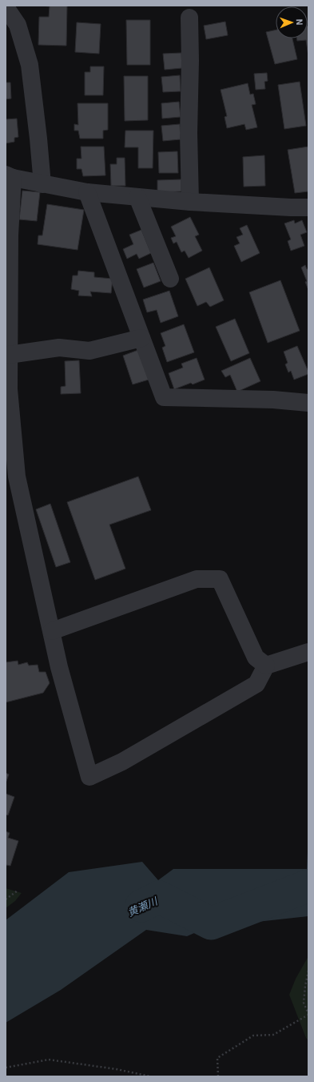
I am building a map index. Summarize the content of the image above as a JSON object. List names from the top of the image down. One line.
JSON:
{"water":["黄瀬川"],"north":"right"}
